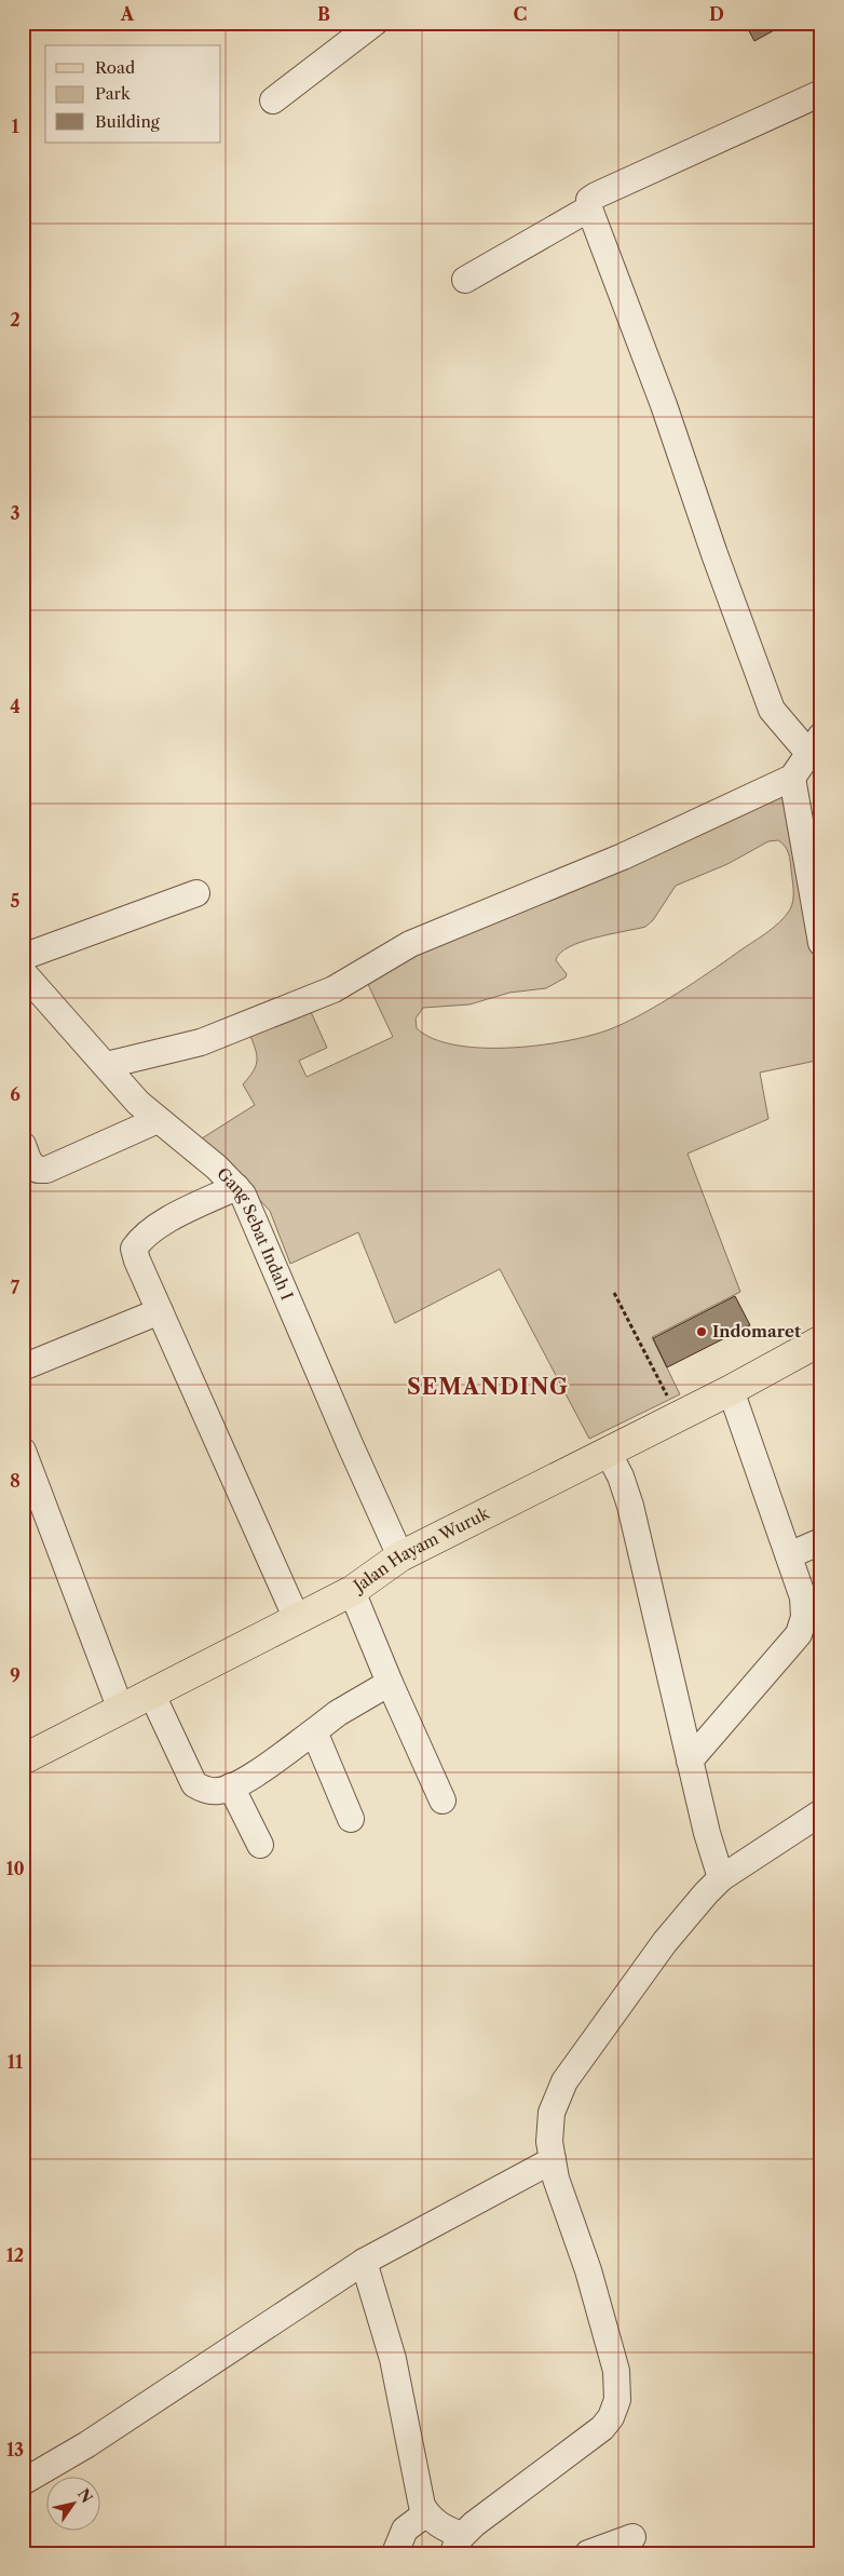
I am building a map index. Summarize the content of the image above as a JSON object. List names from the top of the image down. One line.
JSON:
{"streets":{"main road":["Jalan Hayam Wuruk"],"street":["Gang Sebat Indah I"]},"crossings":[["Gang Sebat Indah I","Jalan Hayam Wuruk"]],"districts":["SEMANDING"],"places":["Indomaret"],"legend":["Road","Park","Building"],"north":"top right","grid":{"columns":["A","B","C","D"],"rows":["1","2","3","4","5","6","7","8","9","10","11","12","13"]}}
